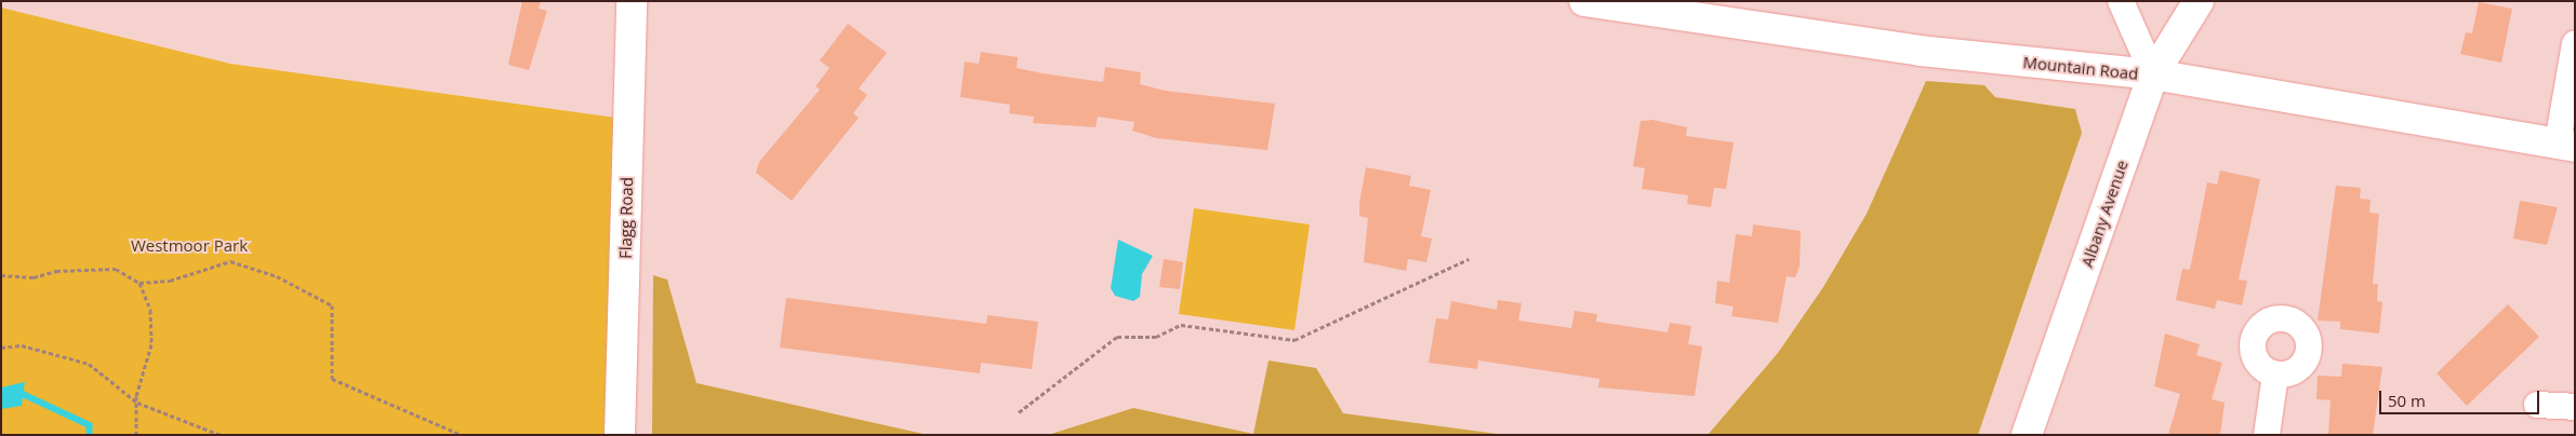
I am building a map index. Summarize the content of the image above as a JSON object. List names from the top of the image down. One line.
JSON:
{"streets":{"main road":["Mountain Road","Albany Avenue","Flagg Road"]},"crossings":[["Mountain Road","Albany Avenue"]],"parks":["Westmoor Park"],"scale_bar":"50 m"}
